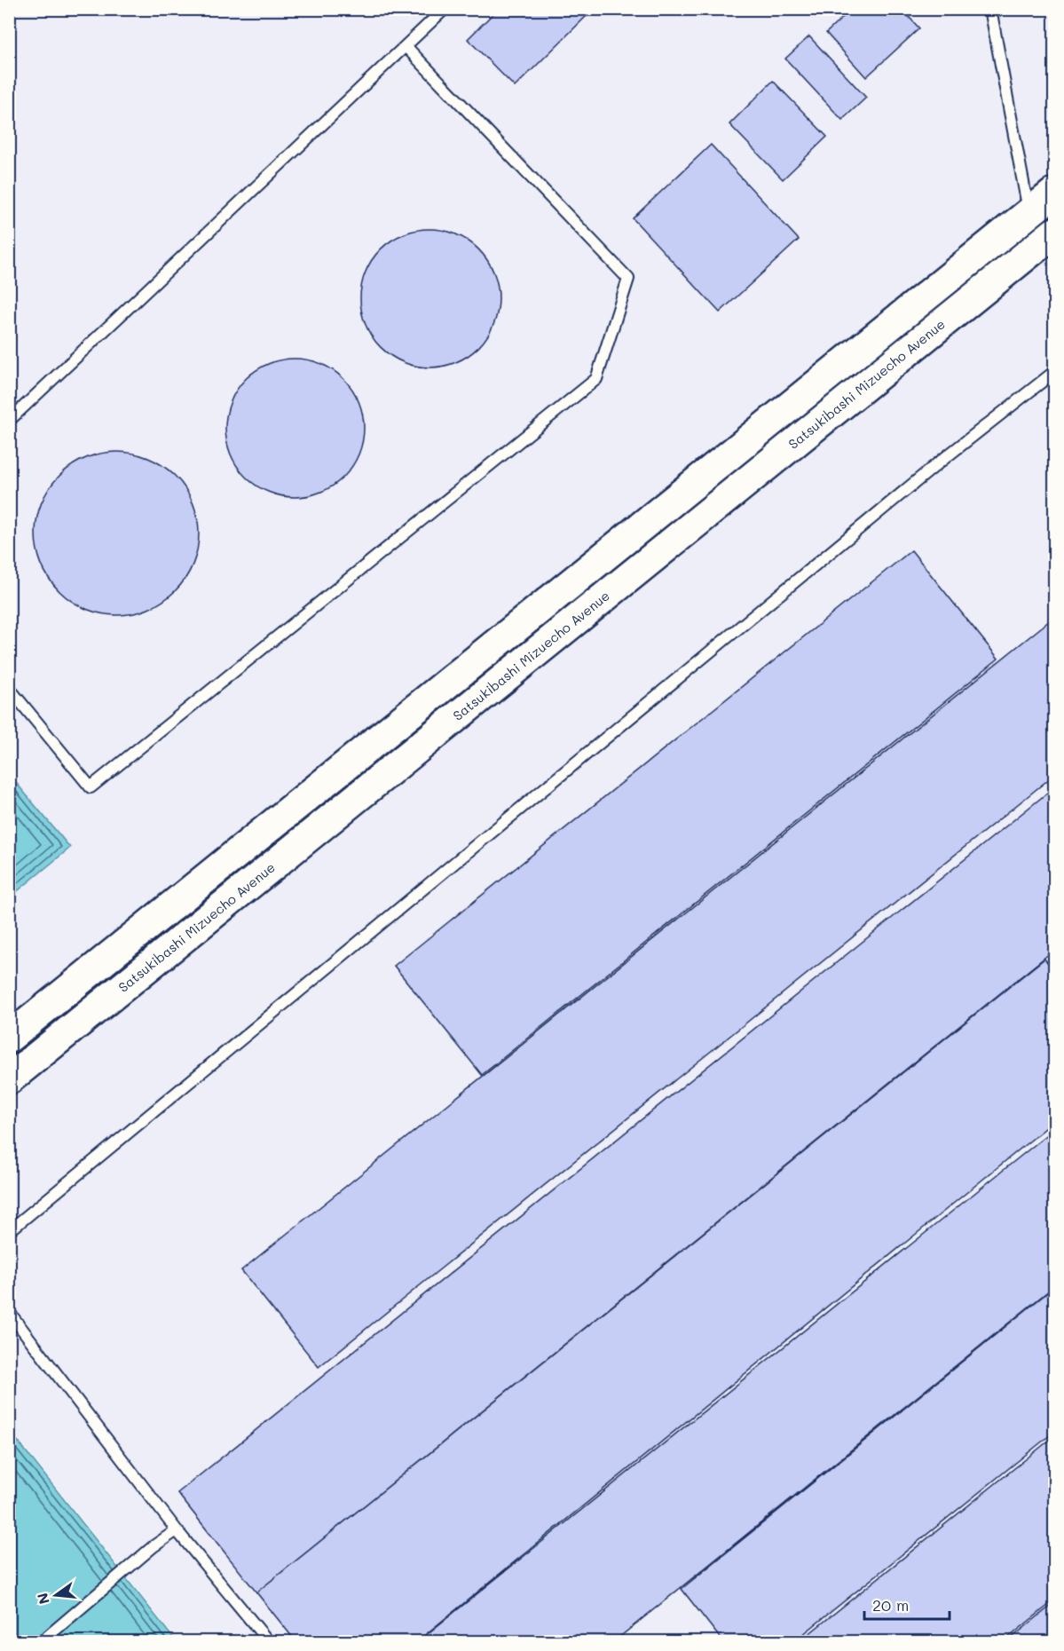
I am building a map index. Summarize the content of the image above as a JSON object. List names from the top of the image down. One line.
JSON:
{"streets":{"street":["Satsukibashi Mizuecho Avenue"]},"scale_bar":"20 m","north":"left"}
